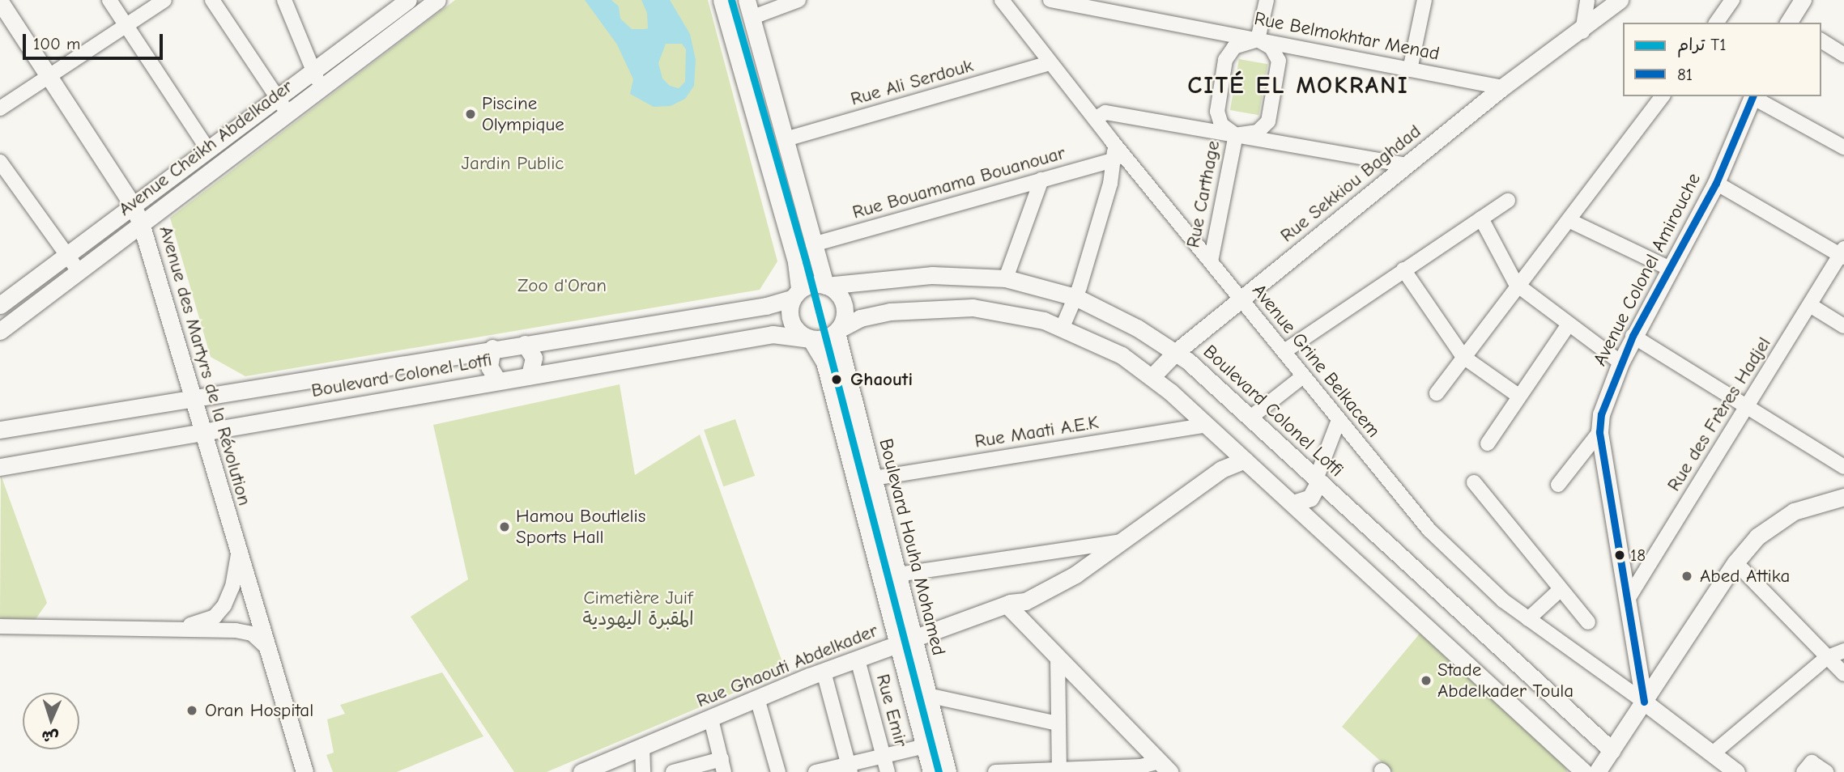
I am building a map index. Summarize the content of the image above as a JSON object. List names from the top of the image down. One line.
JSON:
{"streets":{"main road":["Avenue Cheikh Abdelkader","Rue Sekkiou Baghdad","Avenue Colonel Amirouche","Avenue des Martyrs de la Révolution","Boulevard Colonel Lotfi","Boulevard Houha Mohamed","Rue Ghaouti Abdelkader"],"street":["Rue Belmokhtar Menad","Rue Ali Serdouk","Rue Bouamama Bouanouar","Rue Carthage","Avenue Grine Belkacem","Rue des Frères Hadjel","Rue Maati A.E.K","Rue Emir"]},"crossings":[["Rue Belmokhtar Menad","Rue Sekkiou Baghdad"],["Rue Ali Serdouk","Avenue Grine Belkacem"],["Avenue Cheikh Abdelkader","Avenue des Martyrs de la Révolution"],["Rue Sekkiou Baghdad","Avenue Grine Belkacem"],["Rue Sekkiou Baghdad","Boulevard Colonel Lotfi"],["Rue Carthage","Avenue Grine Belkacem"],["Avenue Colonel Amirouche","Avenue Grine Belkacem"],["Avenue Colonel Amirouche","Rue des Frères Hadjel"],["Avenue des Martyrs de la Révolution","Boulevard Colonel Lotfi"],["Boulevard Colonel Lotfi","Boulevard Houha Mohamed"],["Rue Maati A.E.K","Boulevard Houha Mohamed"],["Boulevard Houha Mohamed","Rue Ghaouti Abdelkader"],["Rue Ghaouti Abdelkader","Rue Emir"]],"districts":["CITÉ EL MOKRANI"],"parks":["Jardin Public","Zoo d'Oran","Cimetière Juif المقبرة اليهودية"],"places":["Piscine Olympique","Ghaouti","Hamou Boutlelis Sports Hall","18","Abed Attika","Stade Abdelkader Toula","Oran Hospital"],"lines":["tram line T1","transit line 81"],"legend":["ترام T1","81"],"scale_bar":"100 m","north":"bottom"}
